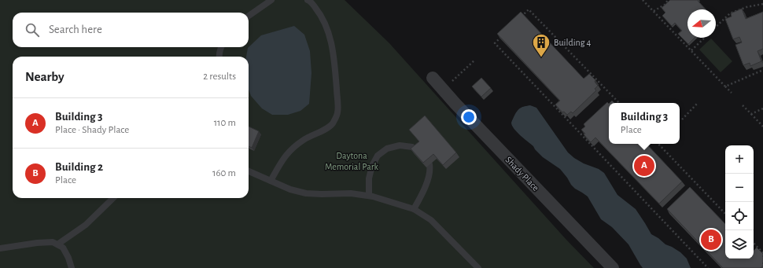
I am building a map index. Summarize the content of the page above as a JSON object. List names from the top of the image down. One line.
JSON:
{"streets":{"street":["Shady Place"]},"parks":["Daytona Memorial Park"],"places":{"building":["Building 4"]},"north":"left","page":{"search":"Search here","heading":["Nearby","2 results"],"list":[{"mark":"A","name":"Building 3","note":"Place · Shady Place","value":"110 m"},{"mark":"B","name":"Building 2","note":"Place","value":"160 m"}],"popup":["Building 3","Place"],"map_buttons":["+","−"],"pins":["A","B"]}}
